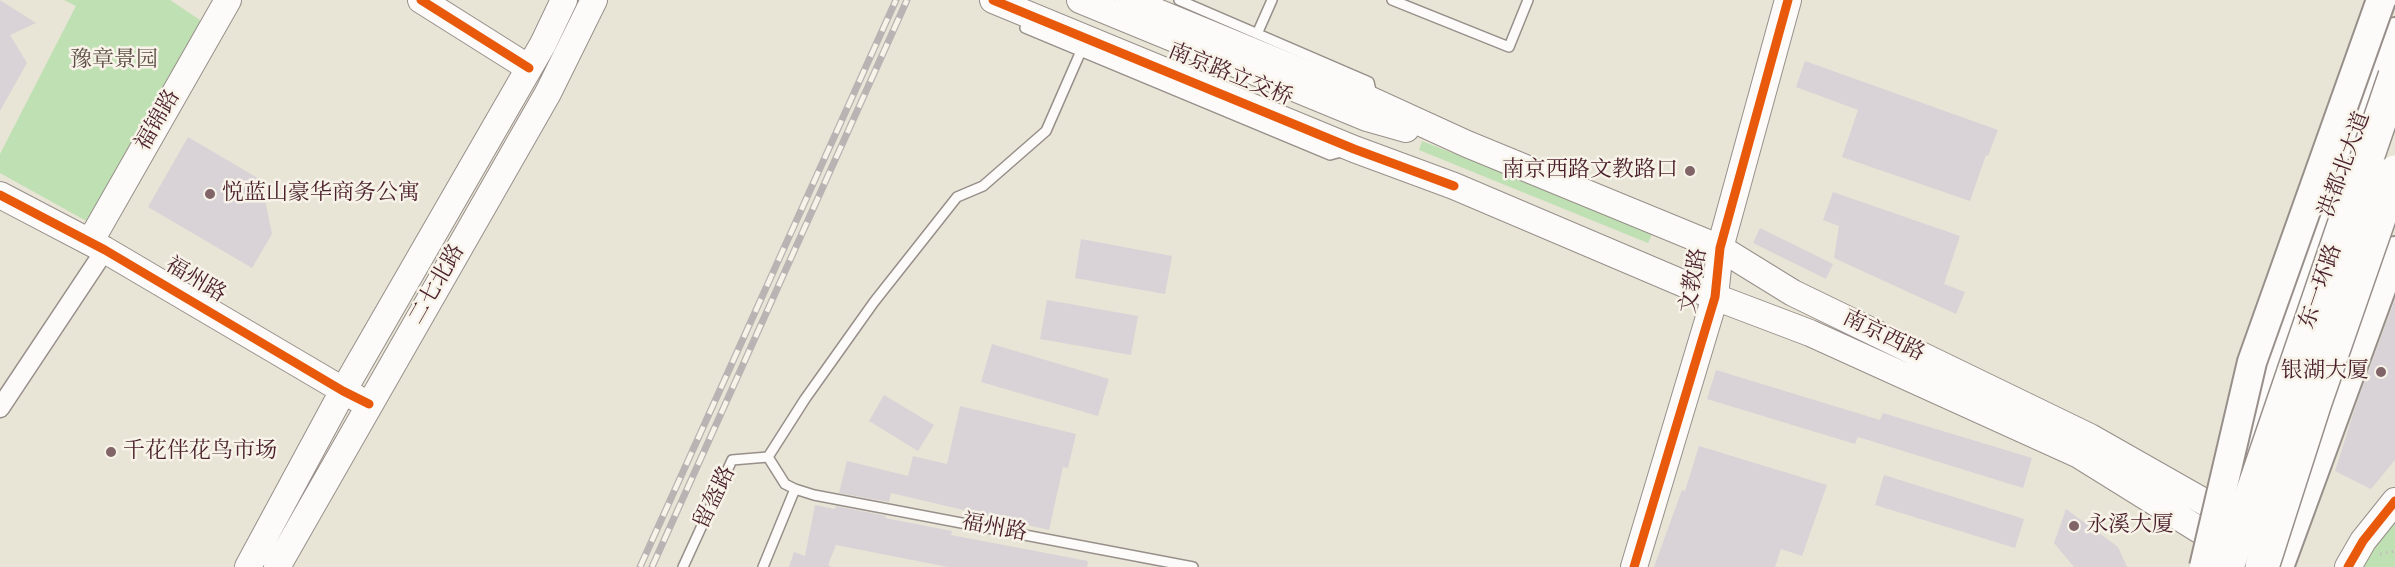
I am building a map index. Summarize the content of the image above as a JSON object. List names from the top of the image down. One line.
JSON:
{"streets":{"highway":["东一环路"],"main road":["南京路立交桥","福锦路","洪都北大道","福州路","文教路","二七北路","南京西路"],"lane":["留盔路"]},"crossings":[["南京路立交桥","南京西路"],["福锦路","福州路"],["洪都北大道","南京西路"],["福州路","二七北路"],["文教路","南京西路"],["东一环路","南京西路"]],"parks":["豫章景园"],"places":["南京西路文教路口","悦蓝山豪华商务公寓","银湖大厦","千花伴花鸟市场","永溪大厦"]}
